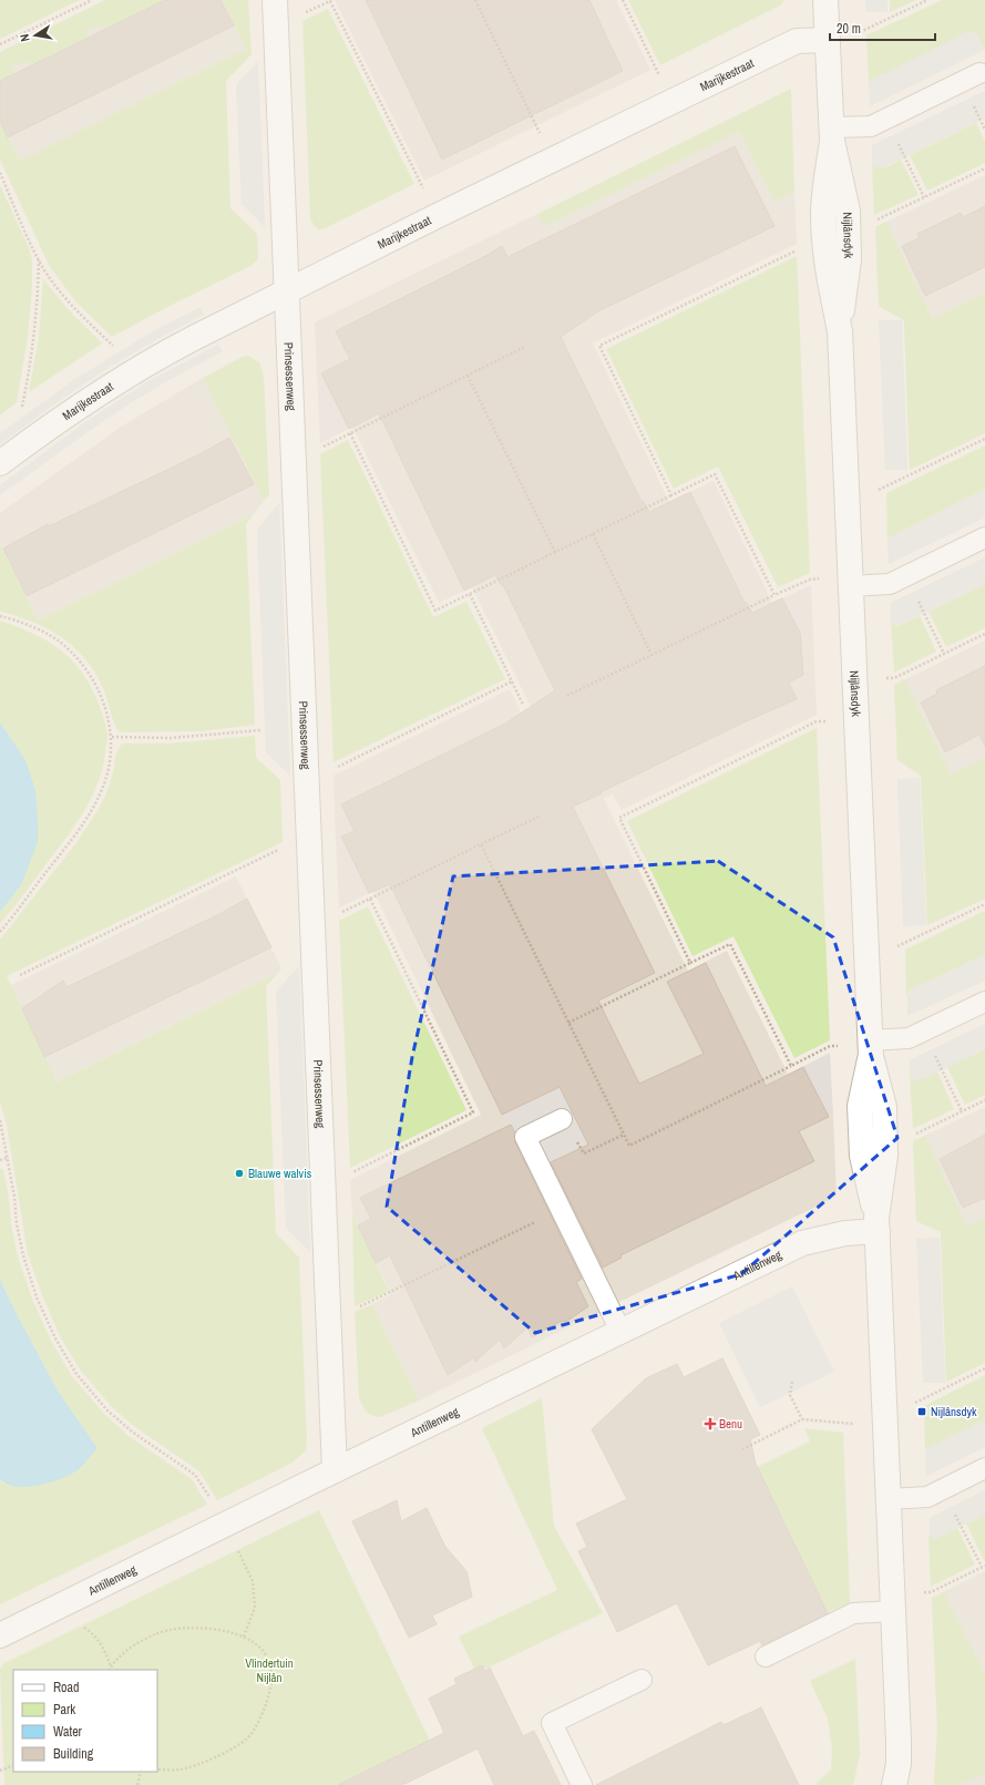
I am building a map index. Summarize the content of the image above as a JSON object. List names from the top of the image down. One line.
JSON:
{"streets":{"street":["Marijkestraat","Nijlânsdyk","Prinsessenweg","Antillenweg"]},"crossings":[["Marijkestraat","Nijlânsdyk"],["Marijkestraat","Prinsessenweg"],["Nijlânsdyk","Antillenweg"],["Prinsessenweg","Antillenweg"]],"parks":["Vlindertuin Nijlân"],"places":{"other":["Blauwe walvis"],"transit":["Nijlânsdyk"],"health":["Benu"]},"legend":["Road","Park","Water","Building"],"scale_bar":"20 m","north":"left"}
